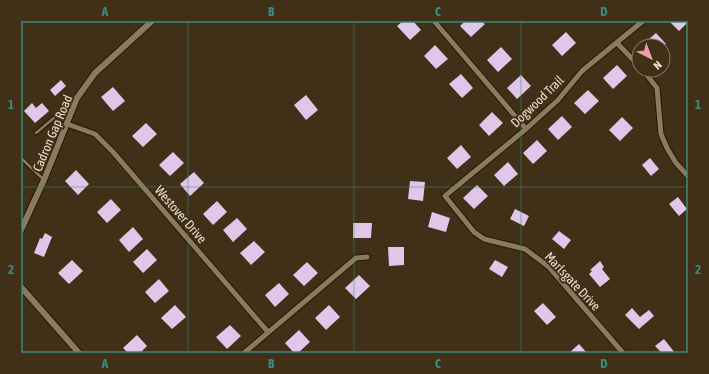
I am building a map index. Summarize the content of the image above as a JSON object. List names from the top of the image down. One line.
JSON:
{"streets":{"street":["Dogwood Trail","Cadron Gap Road","Westover Drive","Marlsgate Drive"]},"crossings":[["Dogwood Trail","Marlsgate Drive"],["Cadron Gap Road","Westover Drive"]],"north":"bottom right","grid":{"columns":["A","B","C","D"],"rows":["1","2"]}}
